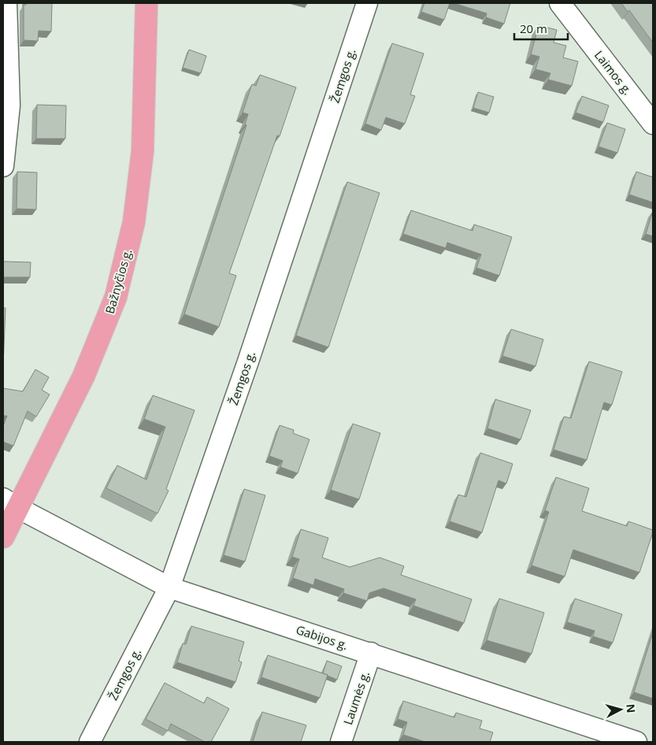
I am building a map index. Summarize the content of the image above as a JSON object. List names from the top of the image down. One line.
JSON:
{"streets":{"main road":["Bažnyčios g."],"street":["Laimos g.","Žemgos g.","Gabijos g.","Laumės g."]},"crossings":[["Žemgos g.","Gabijos g."],["Bažnyčios g.","Gabijos g."],["Gabijos g.","Laumės g."]],"scale_bar":"20 m","north":"right"}
